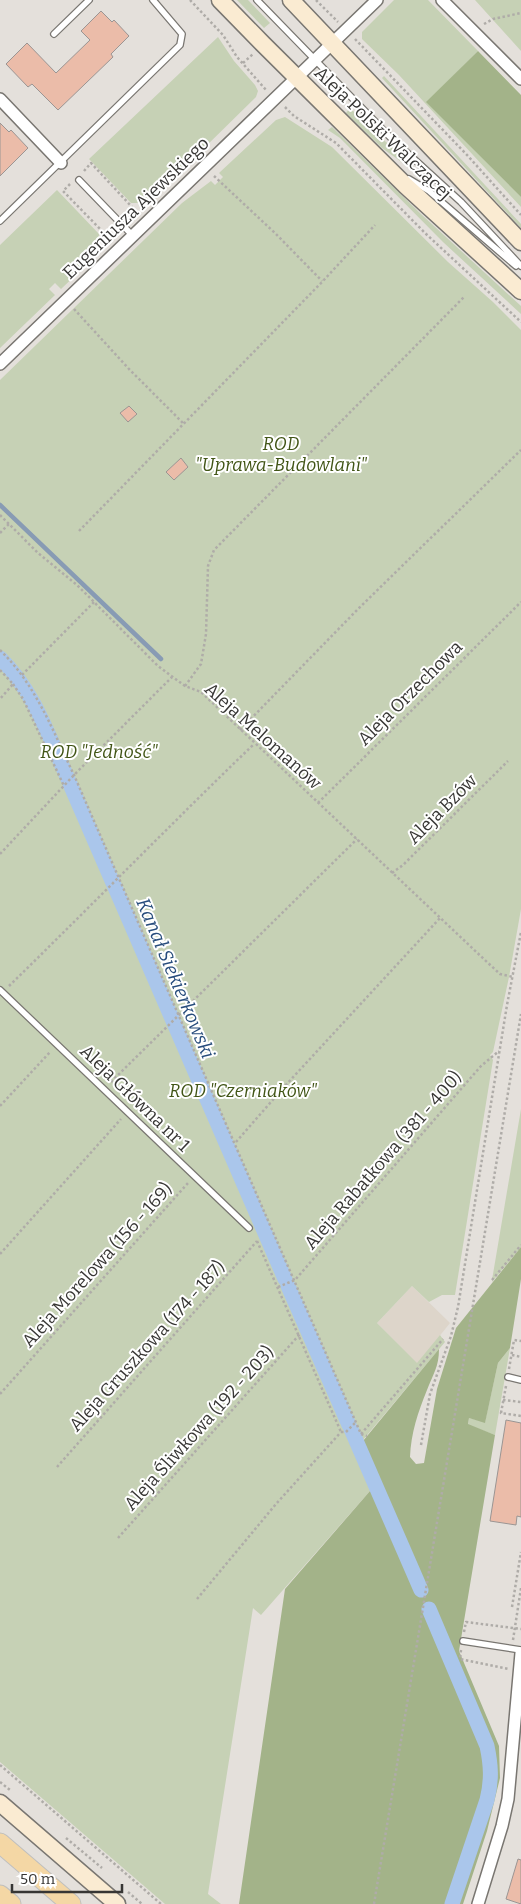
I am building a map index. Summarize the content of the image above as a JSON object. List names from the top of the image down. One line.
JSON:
{"streets":{"main road":["Aleja Polski Walczącej"],"street":["Eugeniusza Ajewskiego"],"lane":["Aleja Główna nr 1"],"path":["Aleja Orzechowa","Aleja Melomanów","Aleja Bzów","Aleja Rabatkowa (381 - 400)","Aleja Morelowa (156 - 169)","Aleja Gruszkowa (174 - 187)","Aleja Śliwkowa (192 - 203)"]},"crossings":[["Aleja Polski Walczącej","Eugeniusza Ajewskiego"],["Aleja Orzechowa","Aleja Melomanów"],["Aleja Melomanów","Aleja Bzów"],["Aleja Główna nr 1","Aleja Morelowa (156 - 169)"]],"water":["Kanał Siekierkowski"],"parks":["ROD \"Uprawa-Budowlani\"","ROD \"Jedność\"","ROD \"Czerniaków\""],"scale_bar":"50 m"}
